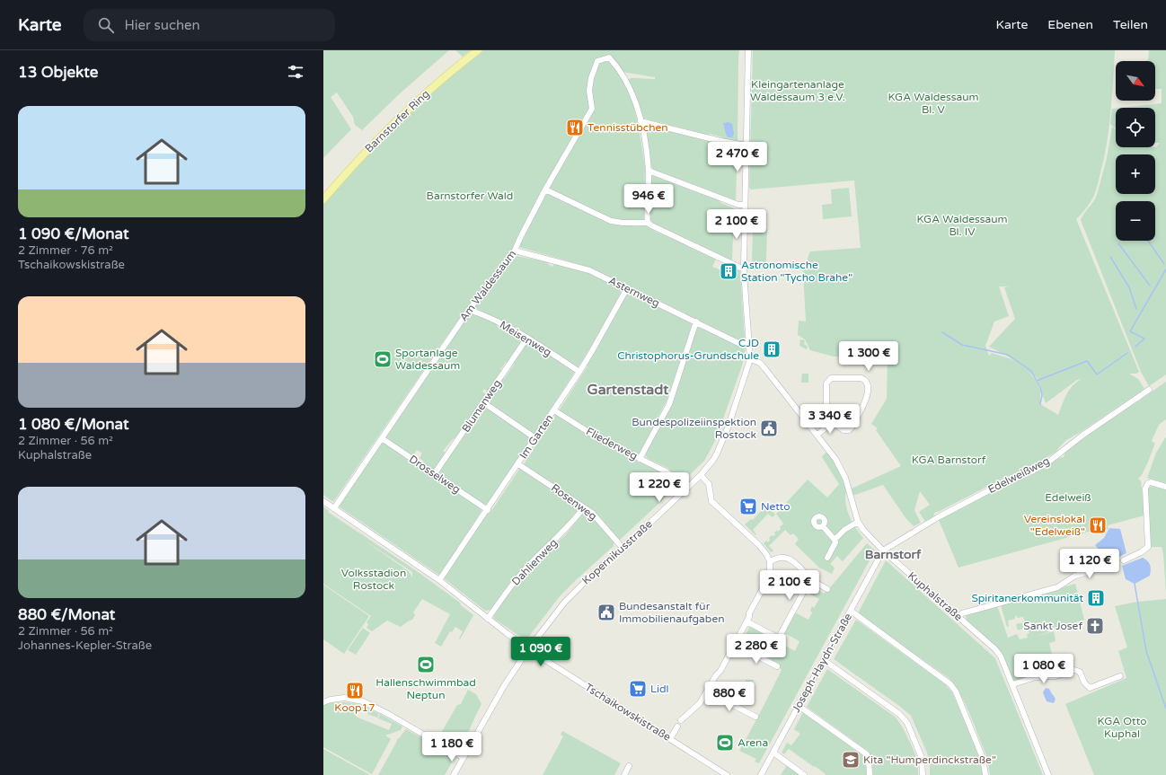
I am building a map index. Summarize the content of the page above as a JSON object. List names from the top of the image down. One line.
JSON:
{"streets":{"main road":["Barnstorfer Ring"],"street":["Am Waldessaum","Asternweg","Meisenweg","Blumenweg","Im Garten","Fliederweg","Drosselweg","Edelweißweg","Rosenweg","Kopernikusstraße","Dahlienweg","Kuphalstraße","Joseph-Haydn-Straße","Tschaikowskistraße"]},"crossings":[["Am Waldessaum","Asternweg"],["Am Waldessaum","Meisenweg"],["Am Waldessaum","Drosselweg"],["Am Waldessaum","Tschaikowskistraße"],["Asternweg","Im Garten"],["Asternweg","Kopernikusstraße"],["Meisenweg","Blumenweg"],["Meisenweg","Im Garten"],["Blumenweg","Drosselweg"],["Im Garten","Fliederweg"],["Im Garten","Drosselweg"],["Im Garten","Rosenweg"],["Im Garten","Tschaikowskistraße"],["Fliederweg","Kopernikusstraße"],["Edelweißweg","Kuphalstraße"],["Edelweißweg","Joseph-Haydn-Straße"],["Rosenweg","Kopernikusstraße"],["Rosenweg","Dahlienweg"],["Kopernikusstraße","Tschaikowskistraße"],["Dahlienweg","Tschaikowskistraße"],["Kuphalstraße","Joseph-Haydn-Straße"]],"districts":["Gartenstadt","Barnstorf"],"parks":["Kleingartenanlage Waldessaum 3 e.V.","KGA Waldessaum Bl. V","Barnstorfer Wald","KGA Waldessaum Bl. IV","KGA Barnstorf","Edelweiß","Volksstadion Rostock","KGA Otto Kuphal"],"places":{"restaurant":["Tennisstübchen","Vereinslokal \"Edelweiß\"","Koop17"],"building":["Astronomische Station \"Tycho Brahe\"","CJD Christophorus-Grundschule","Spiritanerkommunität"],"sports":["Sportanlage Waldessaum","Hallenschwimmbad Neptun","Arena"],"public building":["Bundespolizeiinspektion Rostock","Bundesanstalt für Immobilienaufgaben"],"supermarket":["Netto","Lidl"],"church":["Sankt Josef"],"school or university":["Kita \"Humperdinckstraße\""]},"north":"bottom right","page":{"header":"Karte","search":"Hier suchen","nav":["Karte","Ebenen","Teilen"],"heading":"13 Objekte","map_buttons":["+","−"],"list":[{"name":"1 090 €/Monat","note":"2 Zimmer · 76 m² · Tschaikowskistraße"},{"name":"1 080 €/Monat","note":"2 Zimmer · 56 m² · Kuphalstraße"},{"name":"880 €/Monat","note":"2 Zimmer · 56 m² · Johannes-Kepler-Straße"}],"price":["2 470 €","946 €","2 100 €","1 300 €","3 340 €","1 220 €","1 120 €","2 100 €","2 280 €","1 090 €","1 080 €","880 €","1 180 €"]}}
